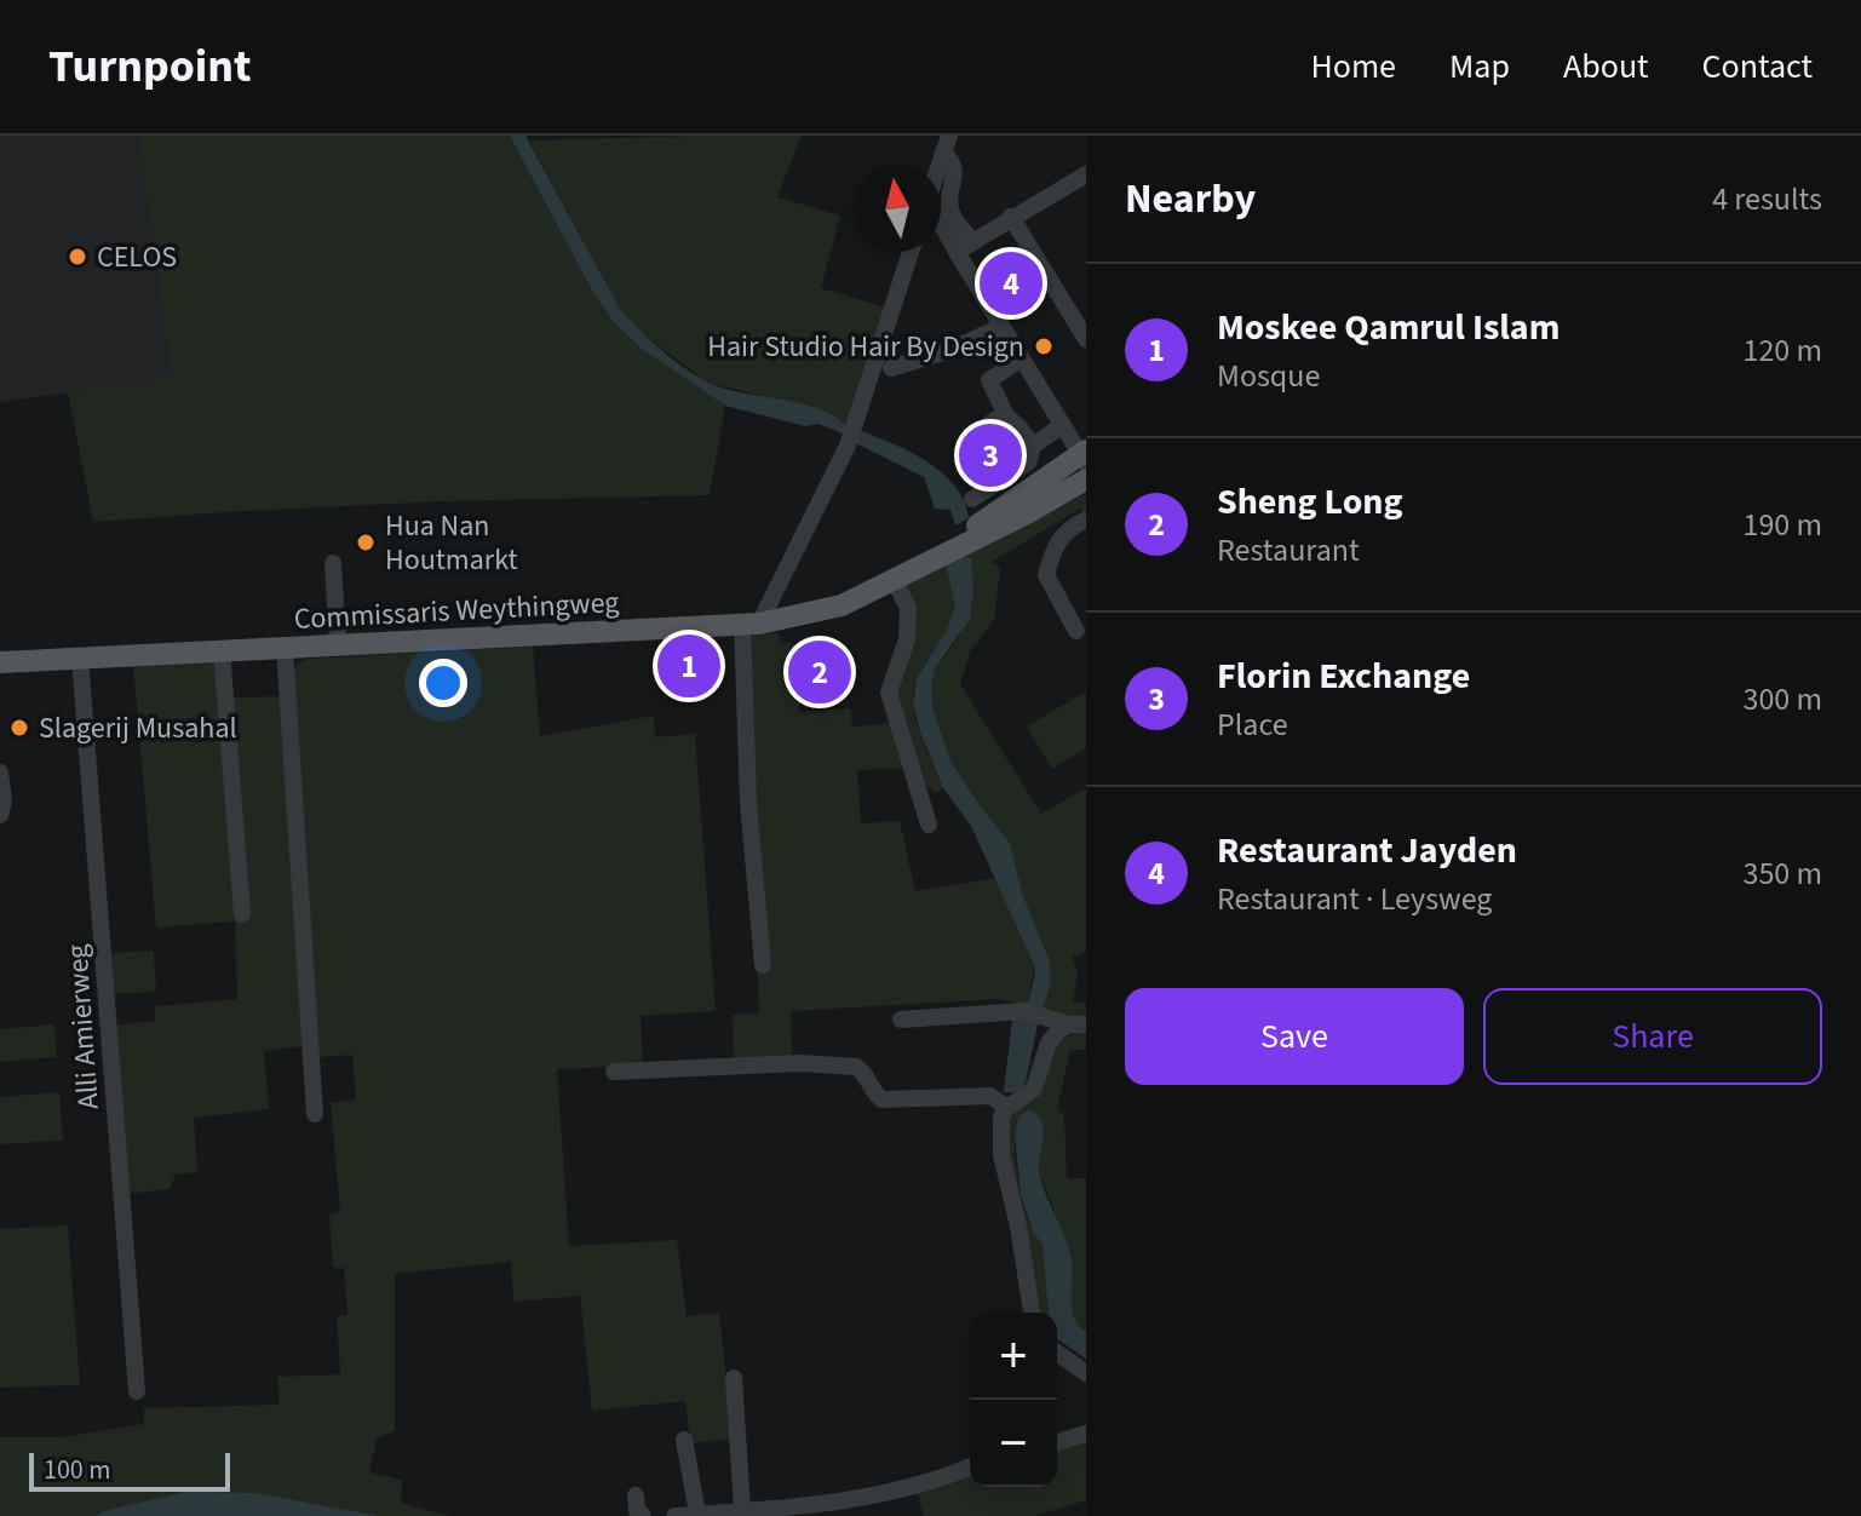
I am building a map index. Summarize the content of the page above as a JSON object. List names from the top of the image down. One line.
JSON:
{"streets":{"main road":["Commissaris Weythingweg"],"street":["Alli Amierweg"]},"crossings":[["Commissaris Weythingweg","Alli Amierweg"]],"places":["CELOS","Hair Studio Hair By Design","Hua Nan Houtmarkt","Slagerij Musahal"],"scale_bar":"100 m","north":"top","page":{"header":"Turnpoint","nav":["Home","Map","About","Contact"],"heading":["Nearby","4 results"],"pins":["4","3","1","2"],"list":[{"mark":"1","name":"Moskee Qamrul Islam","note":"Mosque","value":"120 m"},{"mark":"2","name":"Sheng Long","note":"Restaurant","value":"190 m"},{"mark":"3","name":"Florin Exchange","note":"Place","value":"300 m"},{"mark":"4","name":"Restaurant Jayden","note":"Restaurant · Leysweg","value":"350 m"}],"buttons":["Save","Share"],"map_buttons":["+","−"],"scale":"100 m"}}
